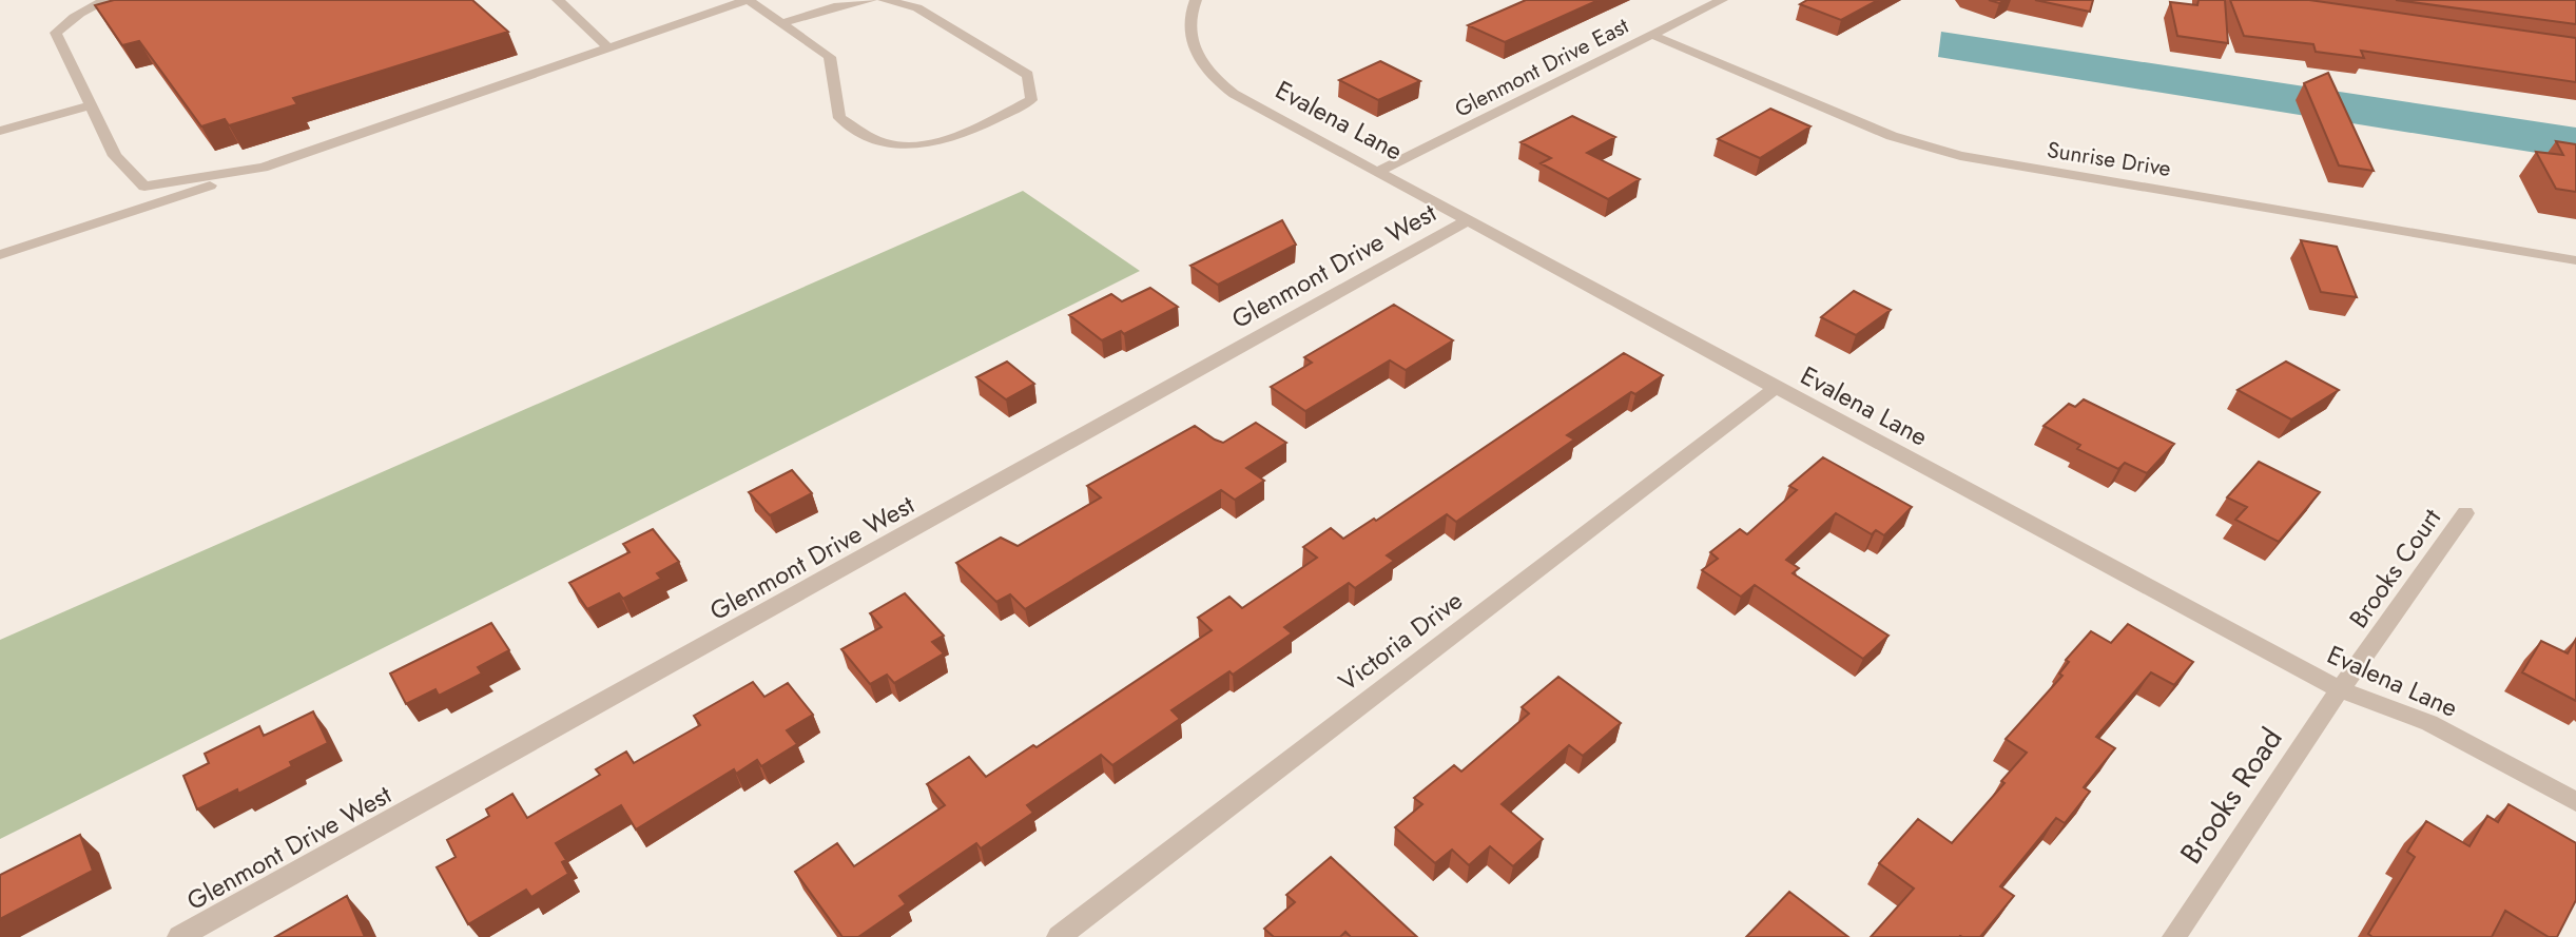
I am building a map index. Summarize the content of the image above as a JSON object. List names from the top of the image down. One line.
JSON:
{"streets":{"street":["Glenmont Drive East","Evalena Lane","Sunrise Drive","Glenmont Drive West","Brooks Court","Victoria Drive","Brooks Road"]},"crossings":[["Glenmont Drive East","Evalena Lane"],["Glenmont Drive East","Sunrise Drive"],["Evalena Lane","Glenmont Drive West"],["Evalena Lane","Brooks Court"],["Evalena Lane","Victoria Drive"],["Evalena Lane","Brooks Road"],["Brooks Court","Brooks Road"]]}
